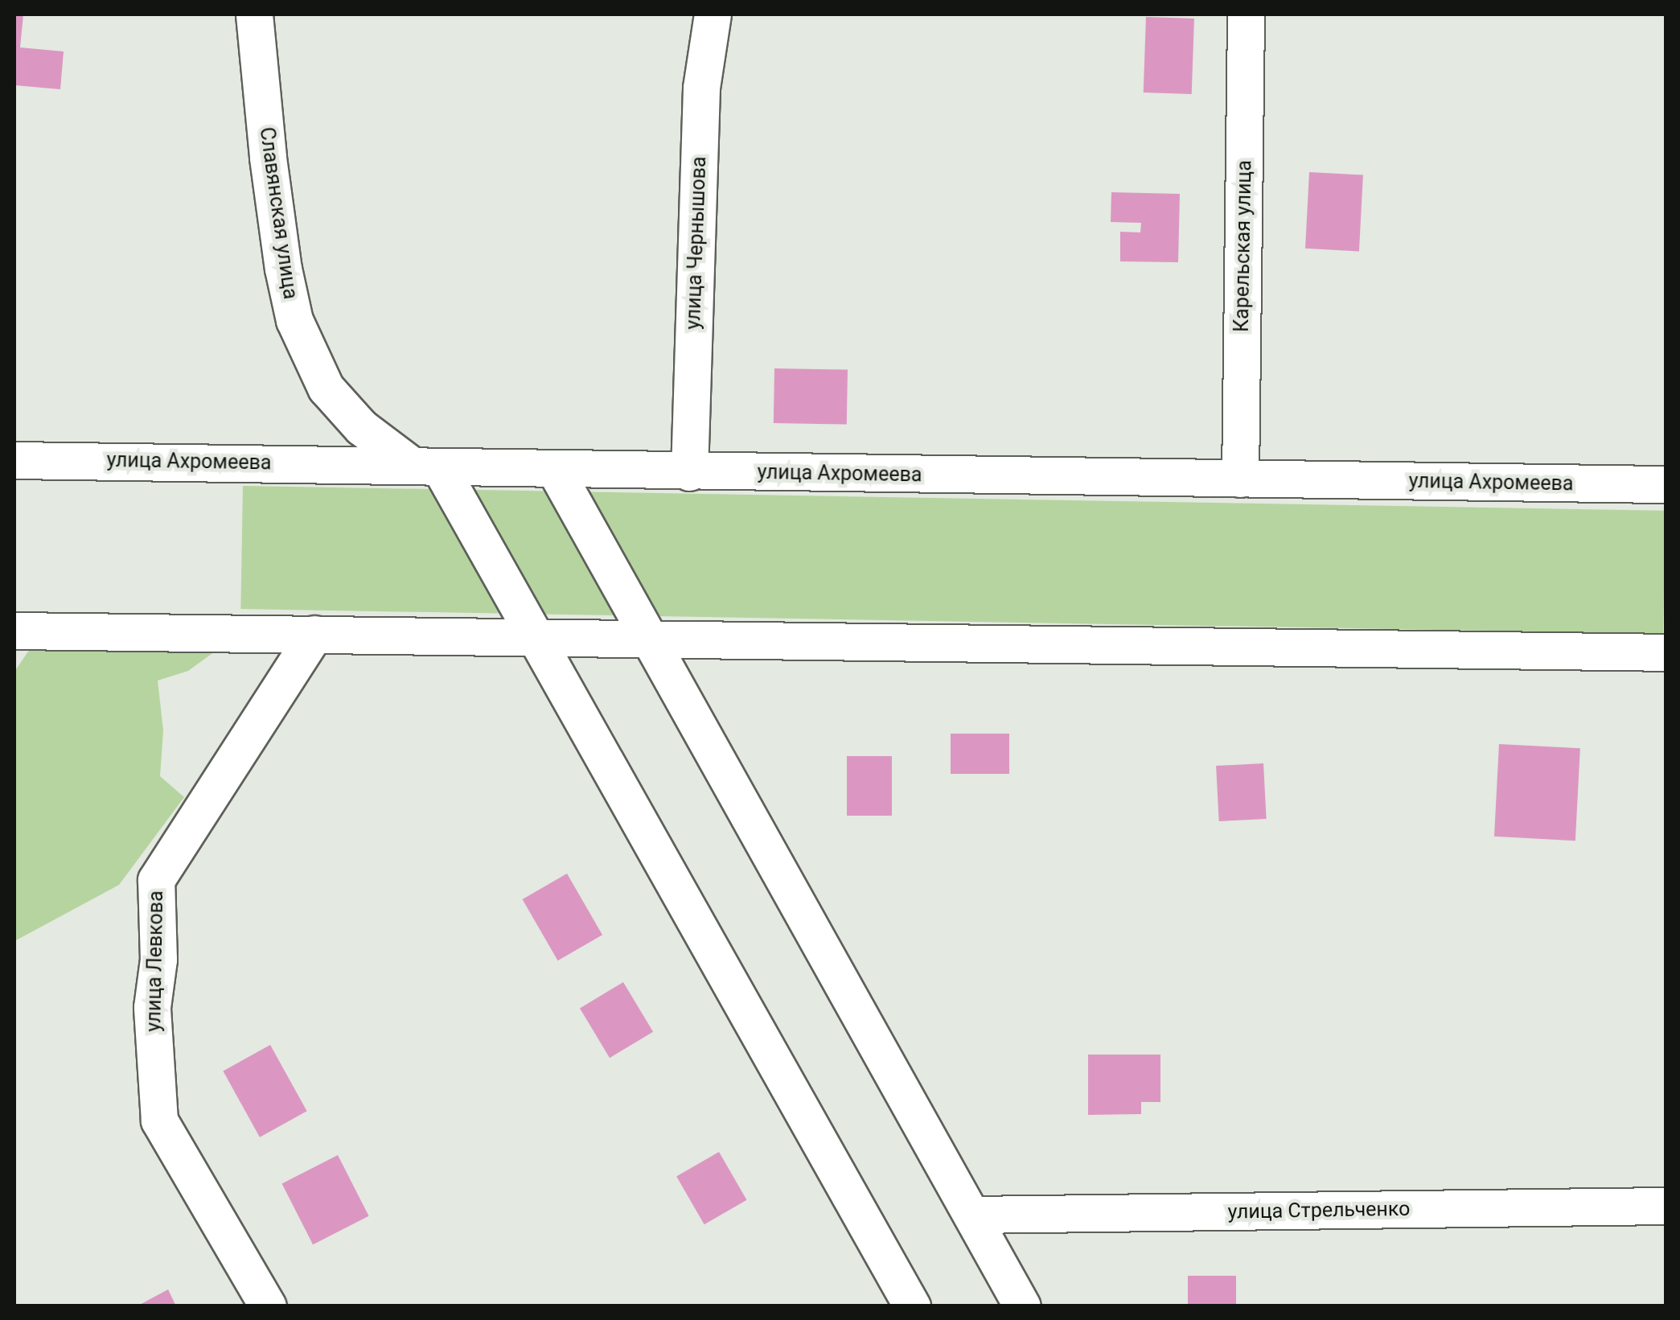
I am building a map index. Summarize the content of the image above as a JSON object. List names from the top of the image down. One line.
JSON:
{"streets":{"street":["Славянская улица","улица Чернышова","Карельская улица","улица Ахромеева","улица Левкова","улица Стрельченко"]},"crossings":[["Славянская улица","улица Ахромеева"],["улица Чернышова","улица Ахромеева"],["Карельская улица","улица Ахромеева"]]}
